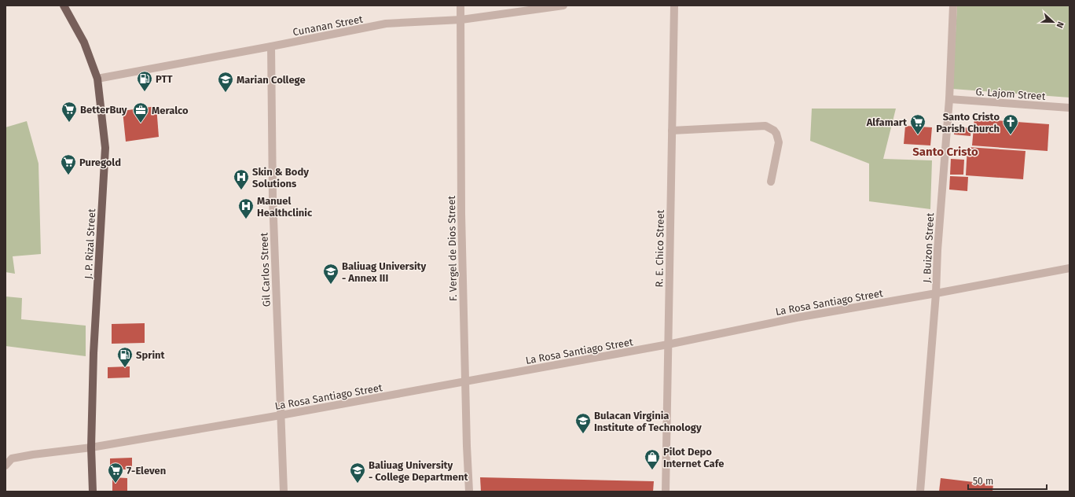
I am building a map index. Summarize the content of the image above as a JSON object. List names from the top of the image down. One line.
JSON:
{"streets":{"main road":["J. P. Rizal Street"],"street":["Cunanan Street","G. Lajom Street","J. Buizon Street","F. Vergel de Dios Street","R. E. Chico Street","Gil Carlos Street","La Rosa Santiago Street"]},"crossings":[["Cunanan Street","J. P. Rizal Street"],["Cunanan Street","F. Vergel de Dios Street"],["Cunanan Street","Gil Carlos Street"],["G. Lajom Street","J. Buizon Street"],["J. P. Rizal Street","La Rosa Santiago Street"],["J. Buizon Street","La Rosa Santiago Street"],["F. Vergel de Dios Street","La Rosa Santiago Street"],["R. E. Chico Street","La Rosa Santiago Street"],["Gil Carlos Street","La Rosa Santiago Street"]],"districts":["Santo Cristo"],"places":{"fuel station":["PTT","Sprint"],"school or university":["Marian College","Baliuag University - Annex III","Bulacan Virginia Institute of Technology","Baliuag University - College Department"],"supermarket":["BetterBuy","Alfamart","Puregold","7-Eleven"],"office":["Meralco"],"church":["Santo Cristo Parish Church"],"hospital":["Skin & Body Solutions","Manuel Healthclinic"],"shop":["Pilot Depo Internet Cafe"]},"scale_bar":"50 m","north":"right"}
